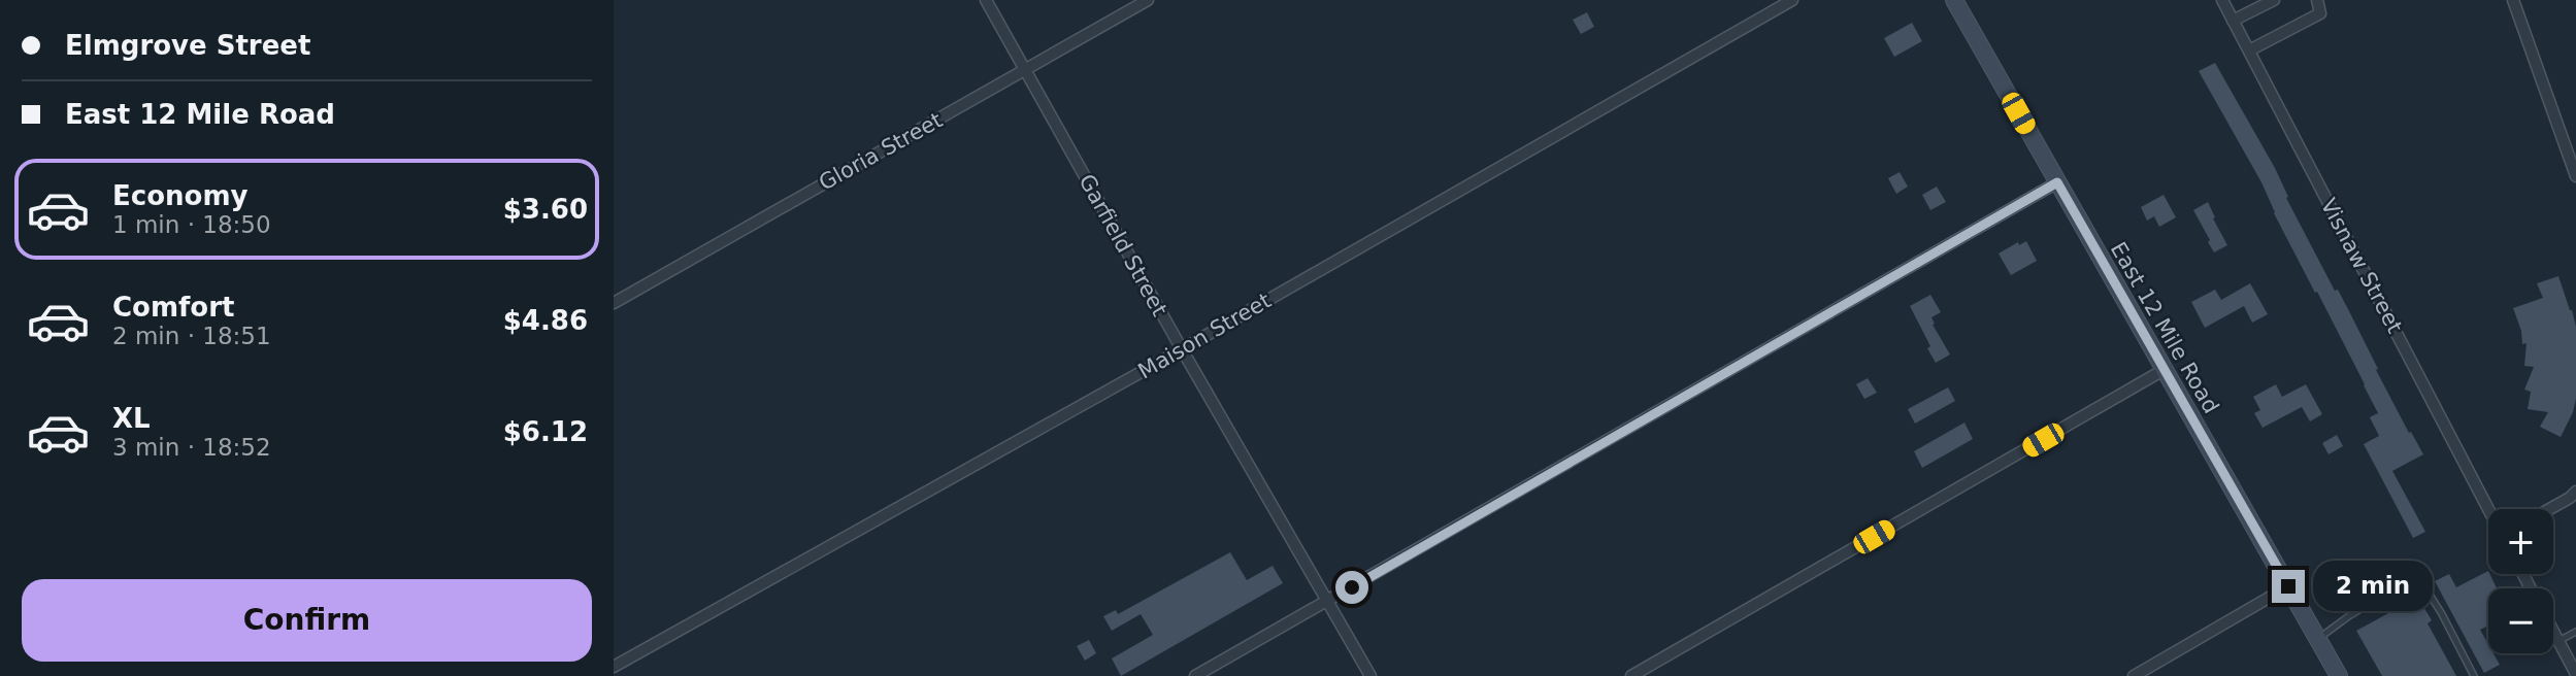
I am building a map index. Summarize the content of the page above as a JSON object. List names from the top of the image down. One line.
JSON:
{"streets":{"main road":["East 12 Mile Road"],"street":["Gloria Street","Garfield Street","Visnaw Street","Maison Street"]},"crossings":[["Gloria Street","Garfield Street"],["Garfield Street","Maison Street"]],"page":{"banner":["Elmgrove Street","East 12 Mile Road"],"list":[{"name":"Economy","note":"1 min · 18:50","value":"$3.60"},{"name":"Comfort","note":"2 min · 18:51","value":"$4.86"},{"name":"XL","note":"3 min · 18:52","value":"$6.12"}],"map_buttons":["+","−"],"bubble":"2 min","buttons":"Confirm"}}
